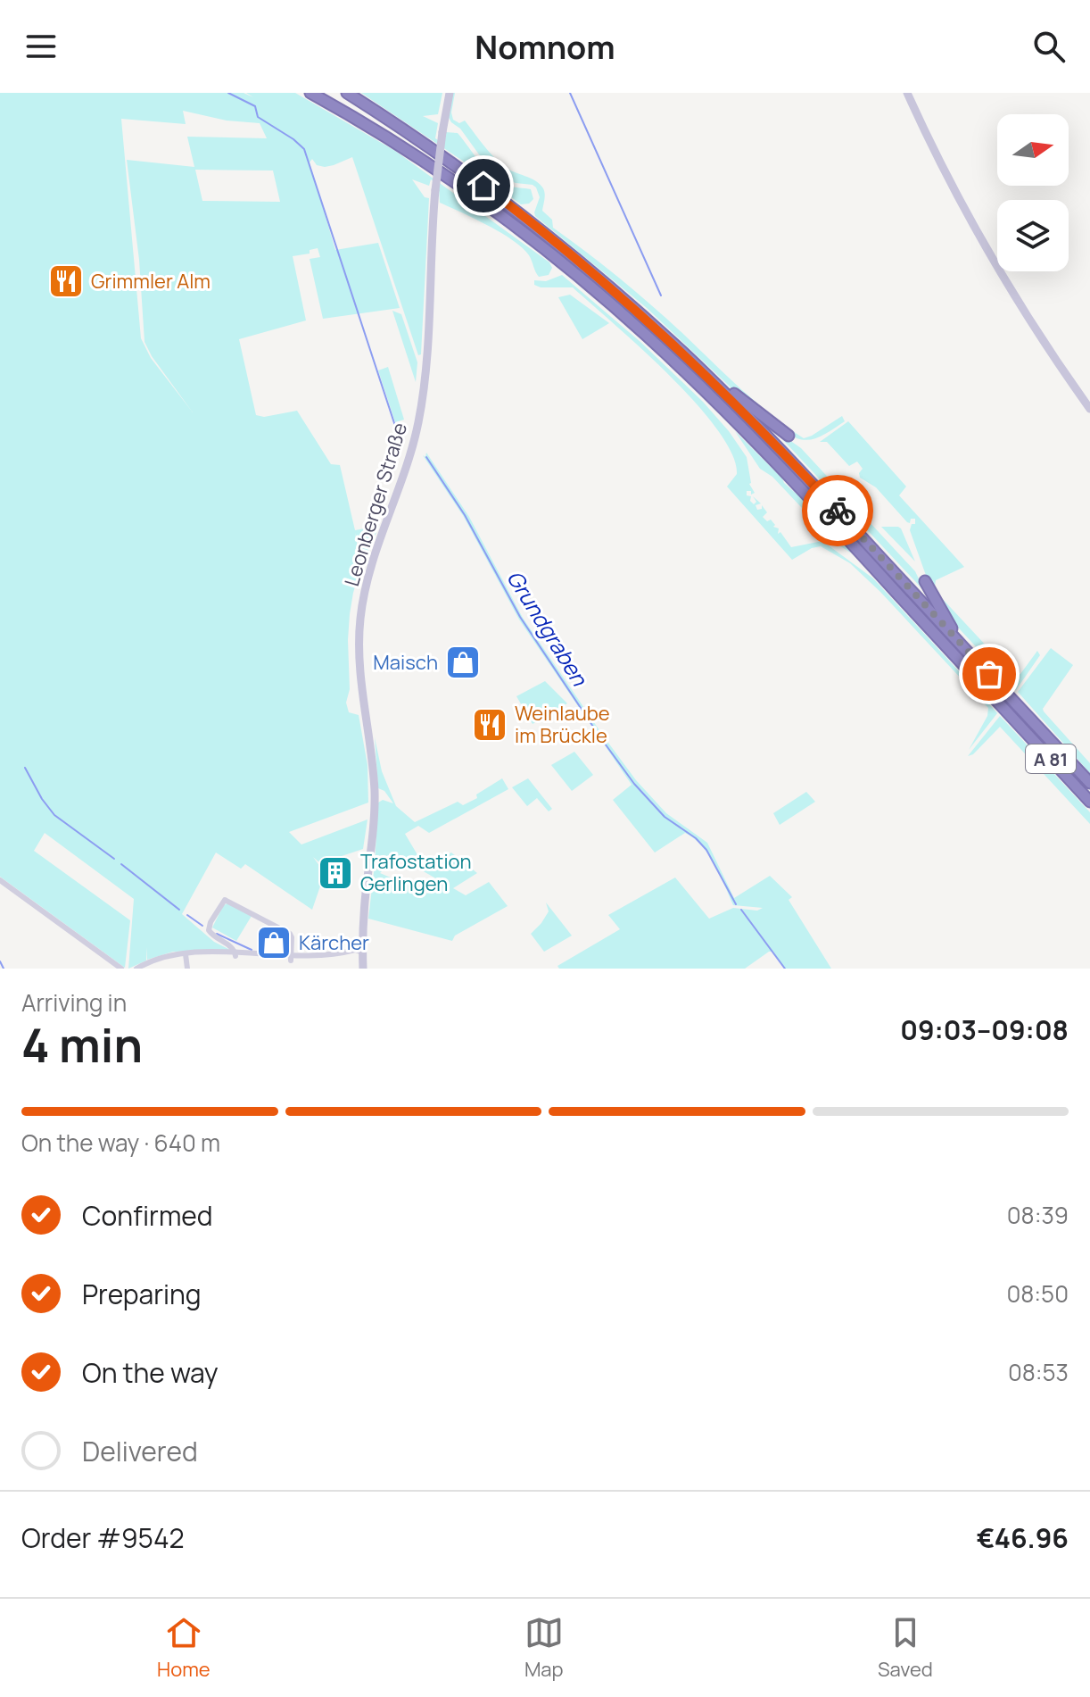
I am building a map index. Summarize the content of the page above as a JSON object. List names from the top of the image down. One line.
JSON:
{"streets":{"highway":["A 81"],"main road":["Leonberger Straße"]},"water":["Grundgraben"],"places":{"restaurant":["Grimmler Alm","Weinlaube im Brückle"],"shop":["Maisch","Kärcher"],"building":["Trafostation Gerlingen"]},"north":"right","page":{"header":"Nomnom","heading":["4 min","Arriving in","09:03–09:08"],"panel":["Order #9542","€46.96"],"bar":"On the way · 640 m","list":[["Confirmed","08:39"],["Preparing","08:50"],["On the way","08:53"],"Delivered"],"tabs":["Home","Map","Saved"]}}
